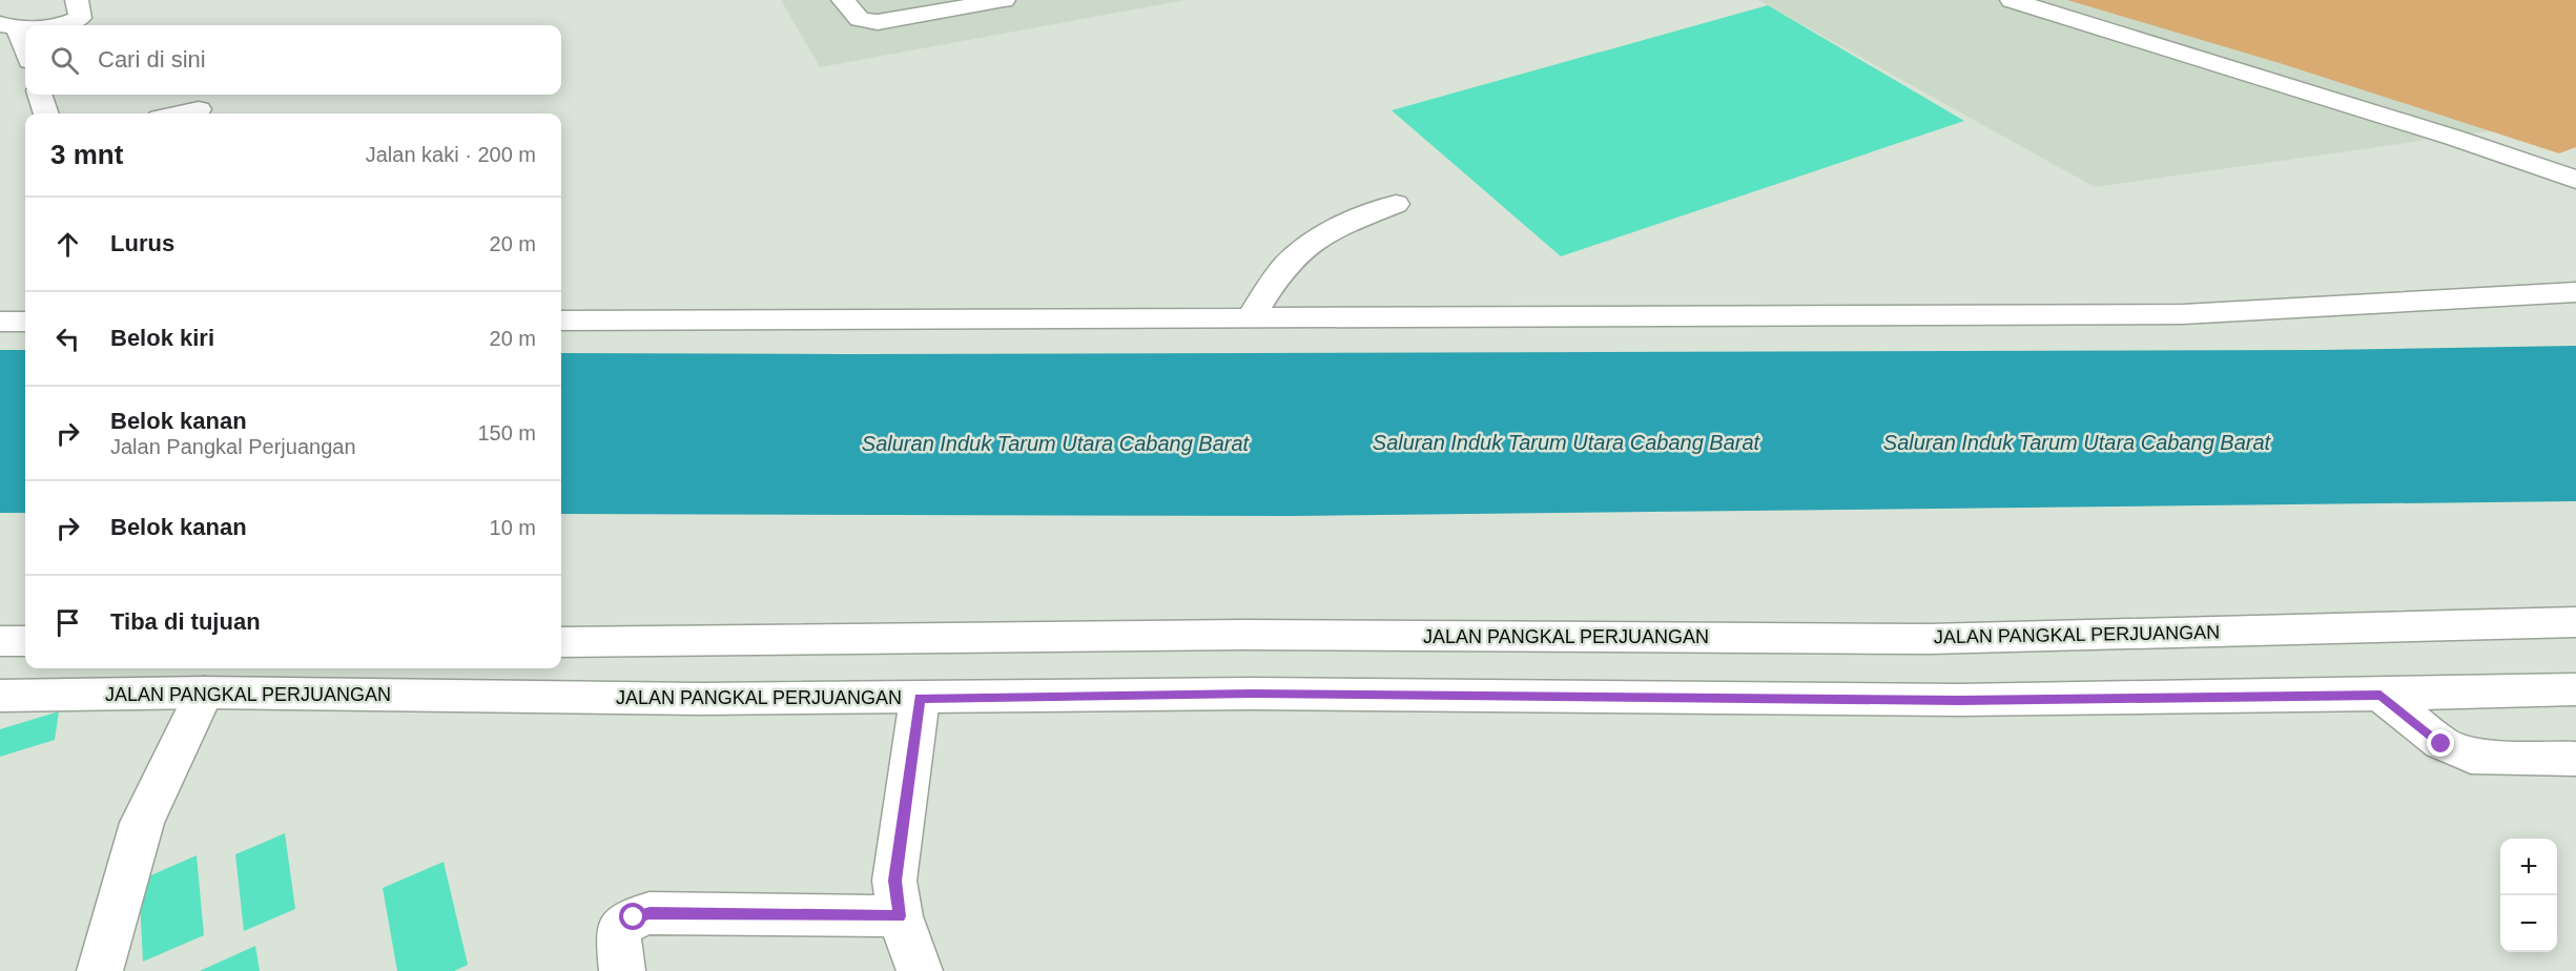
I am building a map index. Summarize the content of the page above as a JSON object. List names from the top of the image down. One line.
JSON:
{"streets":{"main road":["JALAN PANGKAL PERJUANGAN"]},"water":["Saluran Induk Tarum Utara Cabang Barat"],"page":{"search":"Cari di sini","heading":["3 mnt","Jalan kaki · 200 m"],"list":[["Lurus","20 m"],["Belok kiri","20 m"],["Belok kanan","Jalan Pangkal Perjuangan","150 m"],["Belok kanan","10 m"],"Tiba di tujuan"],"map_buttons":["+","−"]}}
